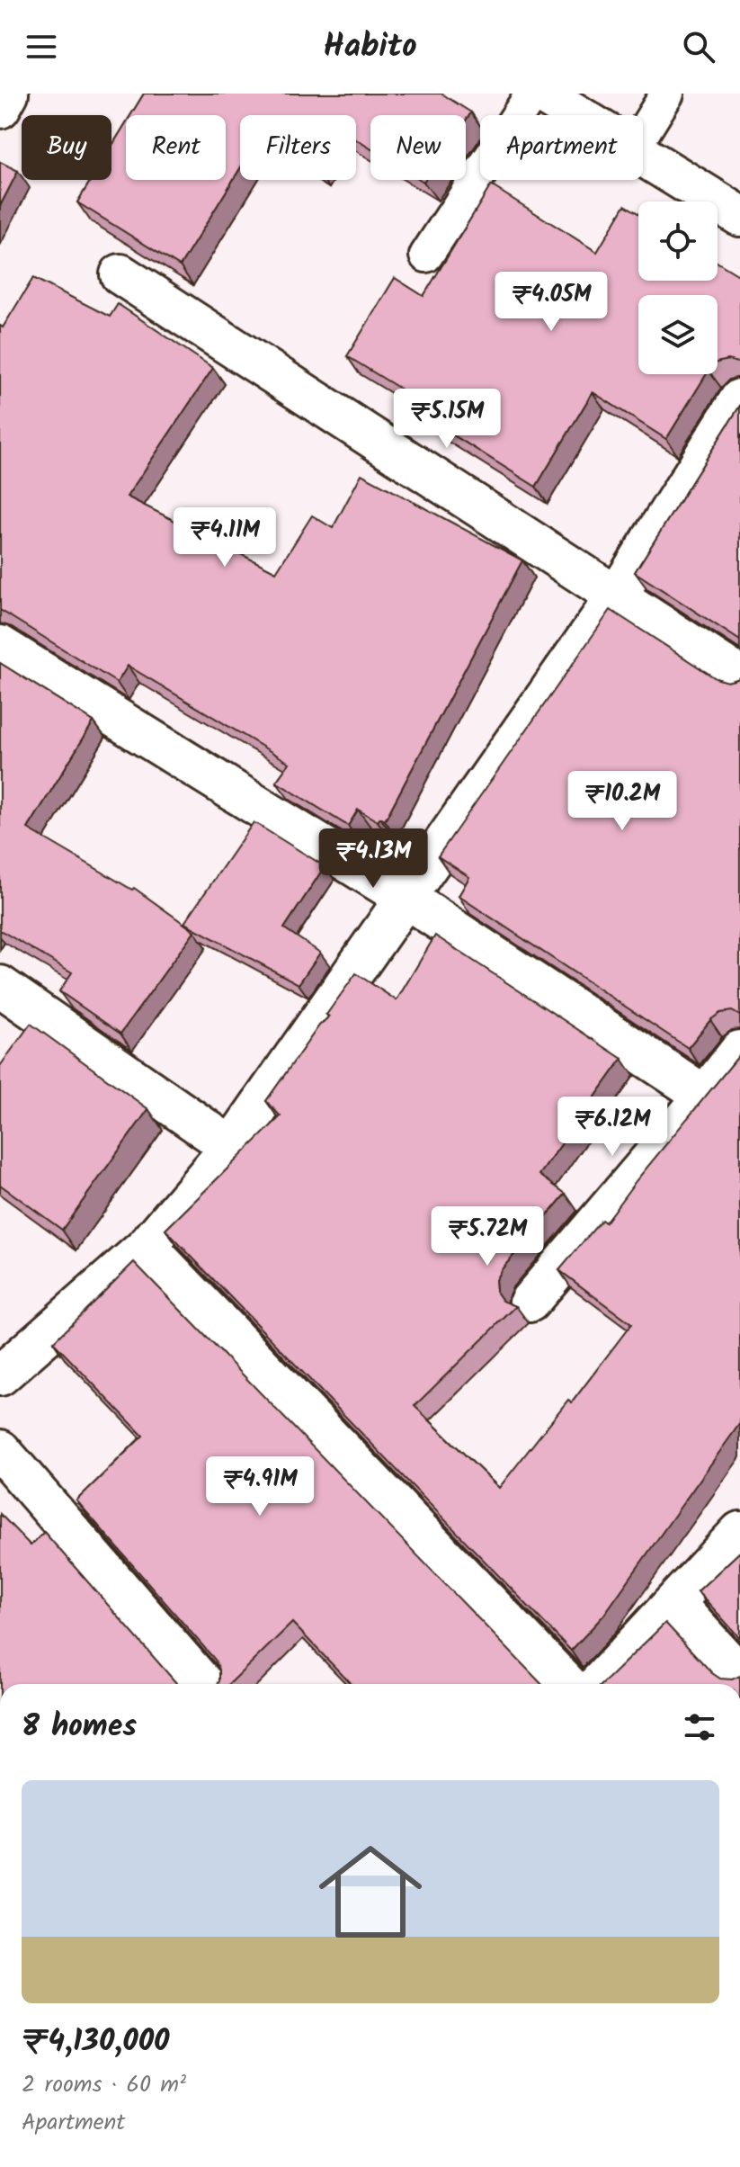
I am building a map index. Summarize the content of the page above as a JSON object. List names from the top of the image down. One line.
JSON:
{"page":{"header":"Habito","chip":["Buy","Rent","Filters","New","Apartment"],"price":["₹4.05M","₹5.15M","₹4.11M","₹10.2M","₹4.13M","₹6.12M","₹5.72M","₹4.91M"],"heading":"8 homes","list":[{"name":"₹4,130,000","note":"2 rooms · 60 m² · Apartment"}]}}
